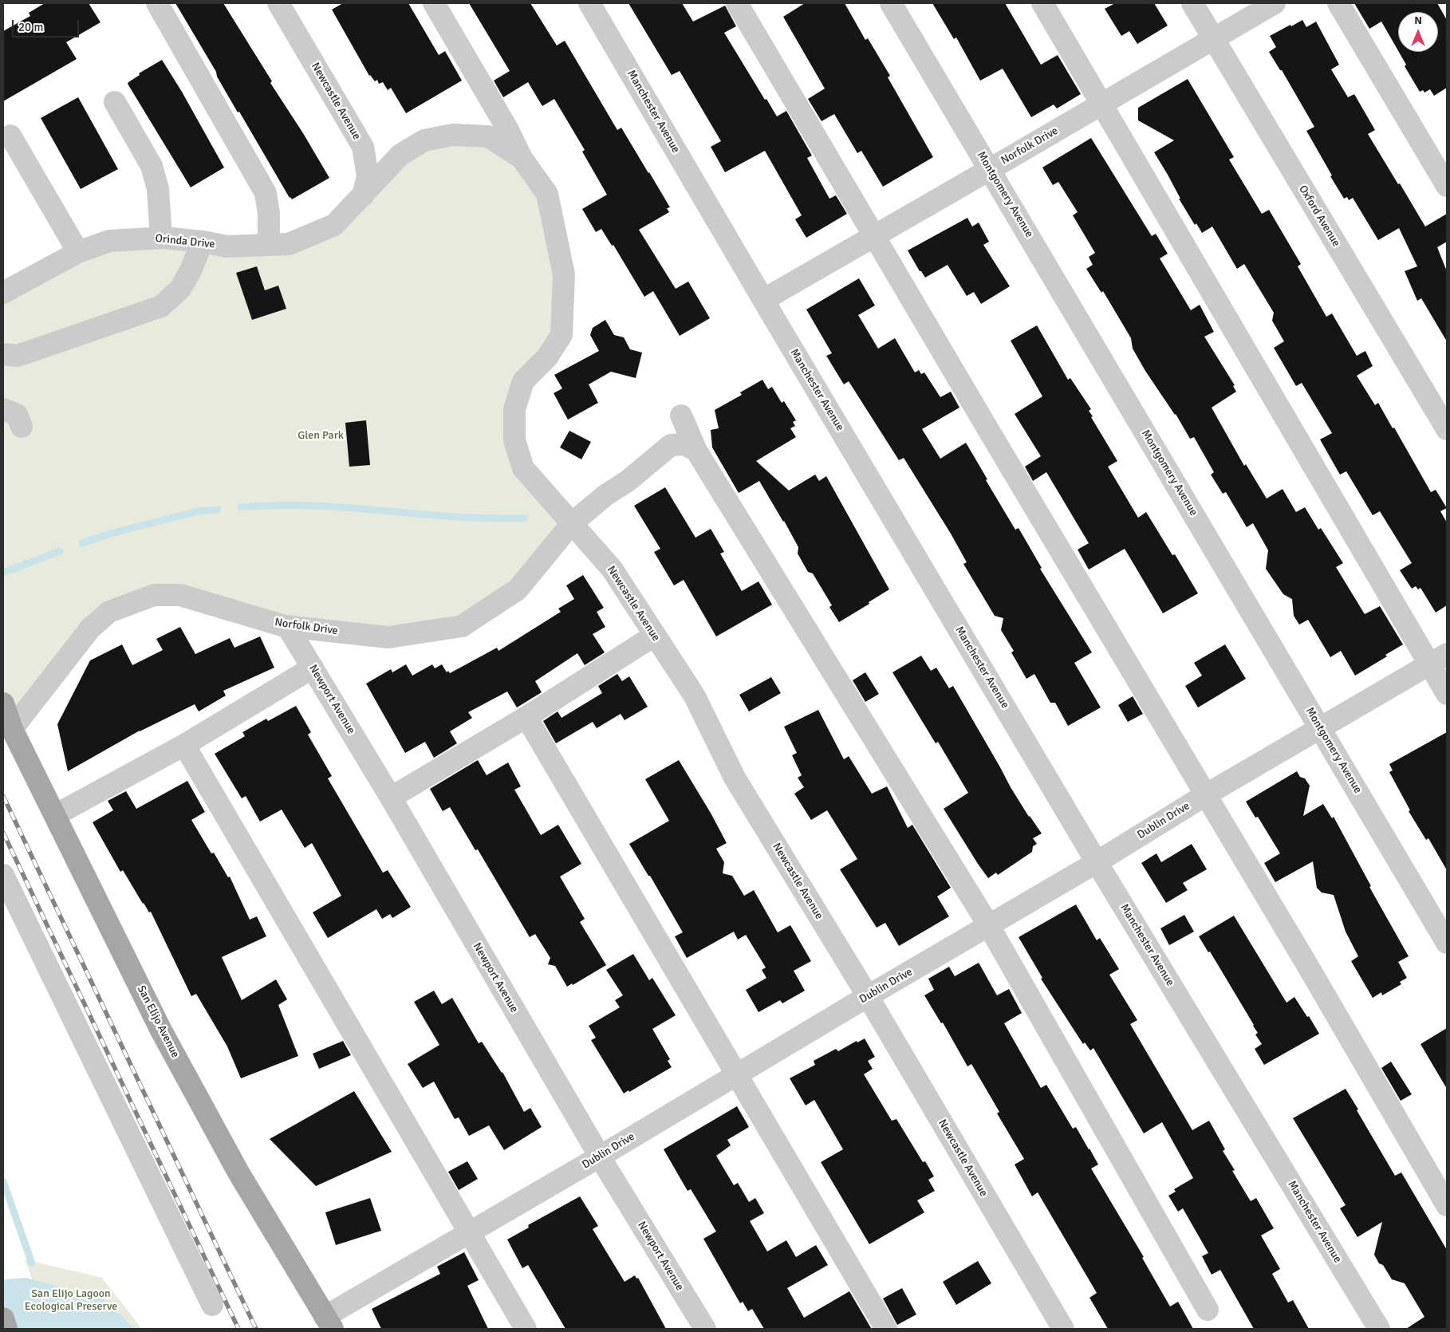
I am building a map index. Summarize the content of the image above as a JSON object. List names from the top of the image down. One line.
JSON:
{"streets":{"main road":["San Elijo Avenue"],"street":["Newcastle Avenue","Manchester Avenue","Norfolk Drive","Montgomery Avenue","Oxford Avenue","Orinda Drive","Newport Avenue","Dublin Drive"]},"crossings":[["Newcastle Avenue","Norfolk Drive"],["Newcastle Avenue","Orinda Drive"],["Newcastle Avenue","Dublin Drive"],["Manchester Avenue","Norfolk Drive"],["Manchester Avenue","Dublin Drive"],["Norfolk Drive","Montgomery Avenue"],["Norfolk Drive","Oxford Avenue"],["Norfolk Drive","Newport Avenue"],["Norfolk Drive","San Elijo Avenue"],["Montgomery Avenue","Dublin Drive"],["Newport Avenue","Dublin Drive"],["Dublin Drive","San Elijo Avenue"]],"parks":["Glen Park","San Elijo Lagoon Ecological Preserve"],"scale_bar":"20 m","north":"top"}
